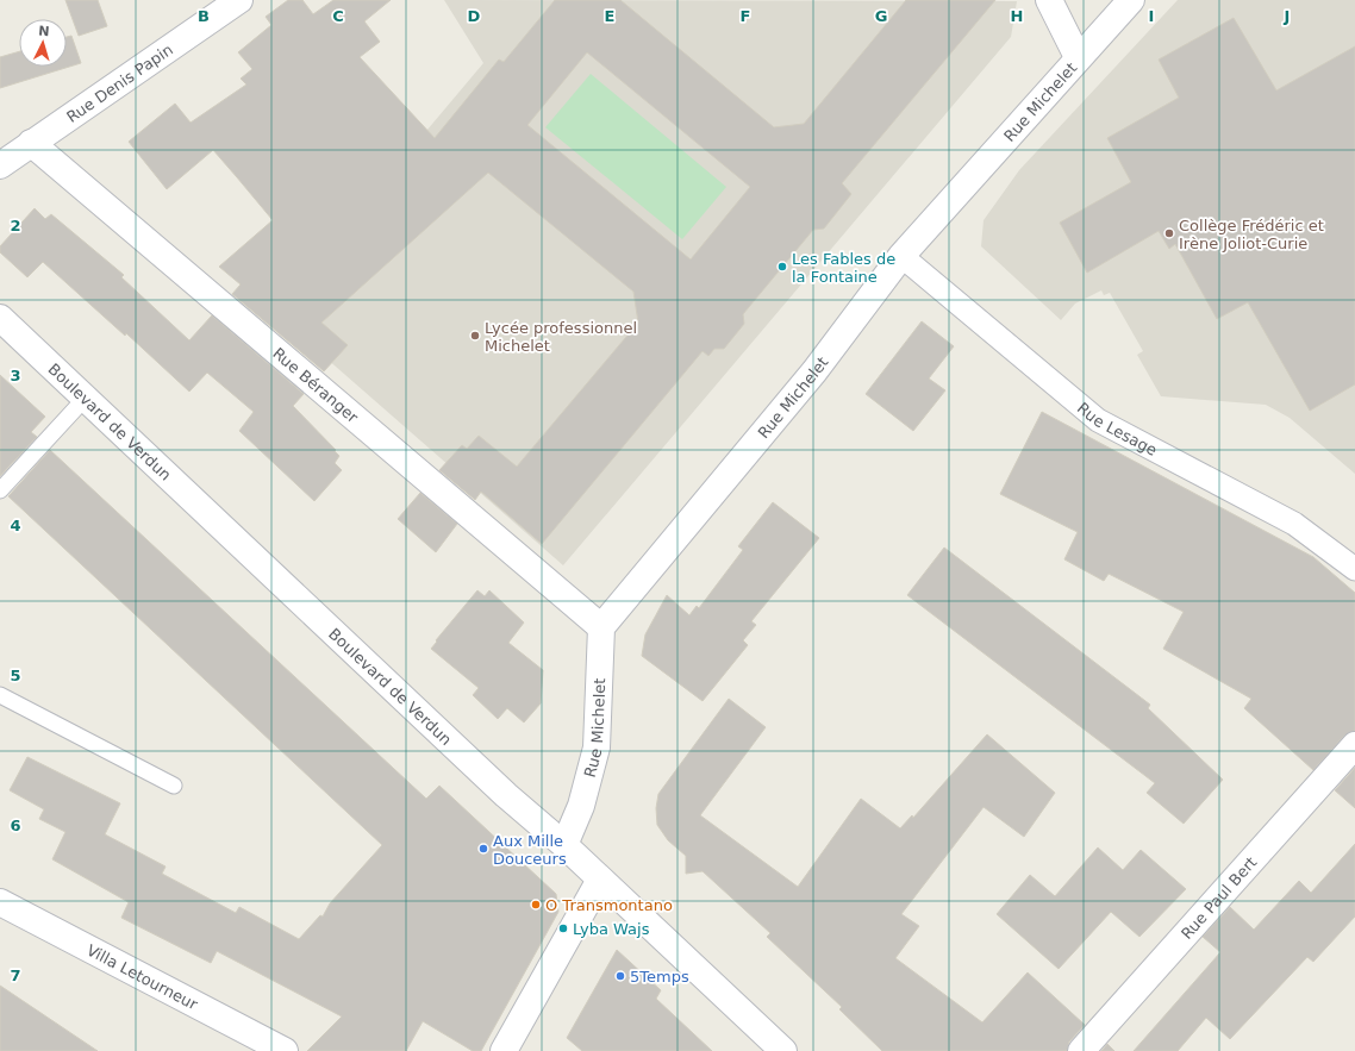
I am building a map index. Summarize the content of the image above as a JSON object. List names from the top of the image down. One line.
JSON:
{"streets":{"street":["Rue Denis Papin","Rue Michelet","Rue Béranger","Boulevard de Verdun","Rue Lesage","Rue Paul Bert","Villa Letourneur"]},"crossings":[["Rue Denis Papin","Rue Béranger"],["Rue Michelet","Rue Béranger"],["Rue Michelet","Boulevard de Verdun"],["Rue Michelet","Rue Lesage"]],"places":["Collège Frédéric et Irène Joliot-Curie","Les Fables de la Fontaine","Lycée professionnel Michelet","Aux Mille Douceurs","O Transmontano","Lyba Wajs","5Temps"],"north":"top","grid":{"columns":["B","C","D","E","F","G","H","I","J"],"rows":["2","3","4","5","6","7"]}}
